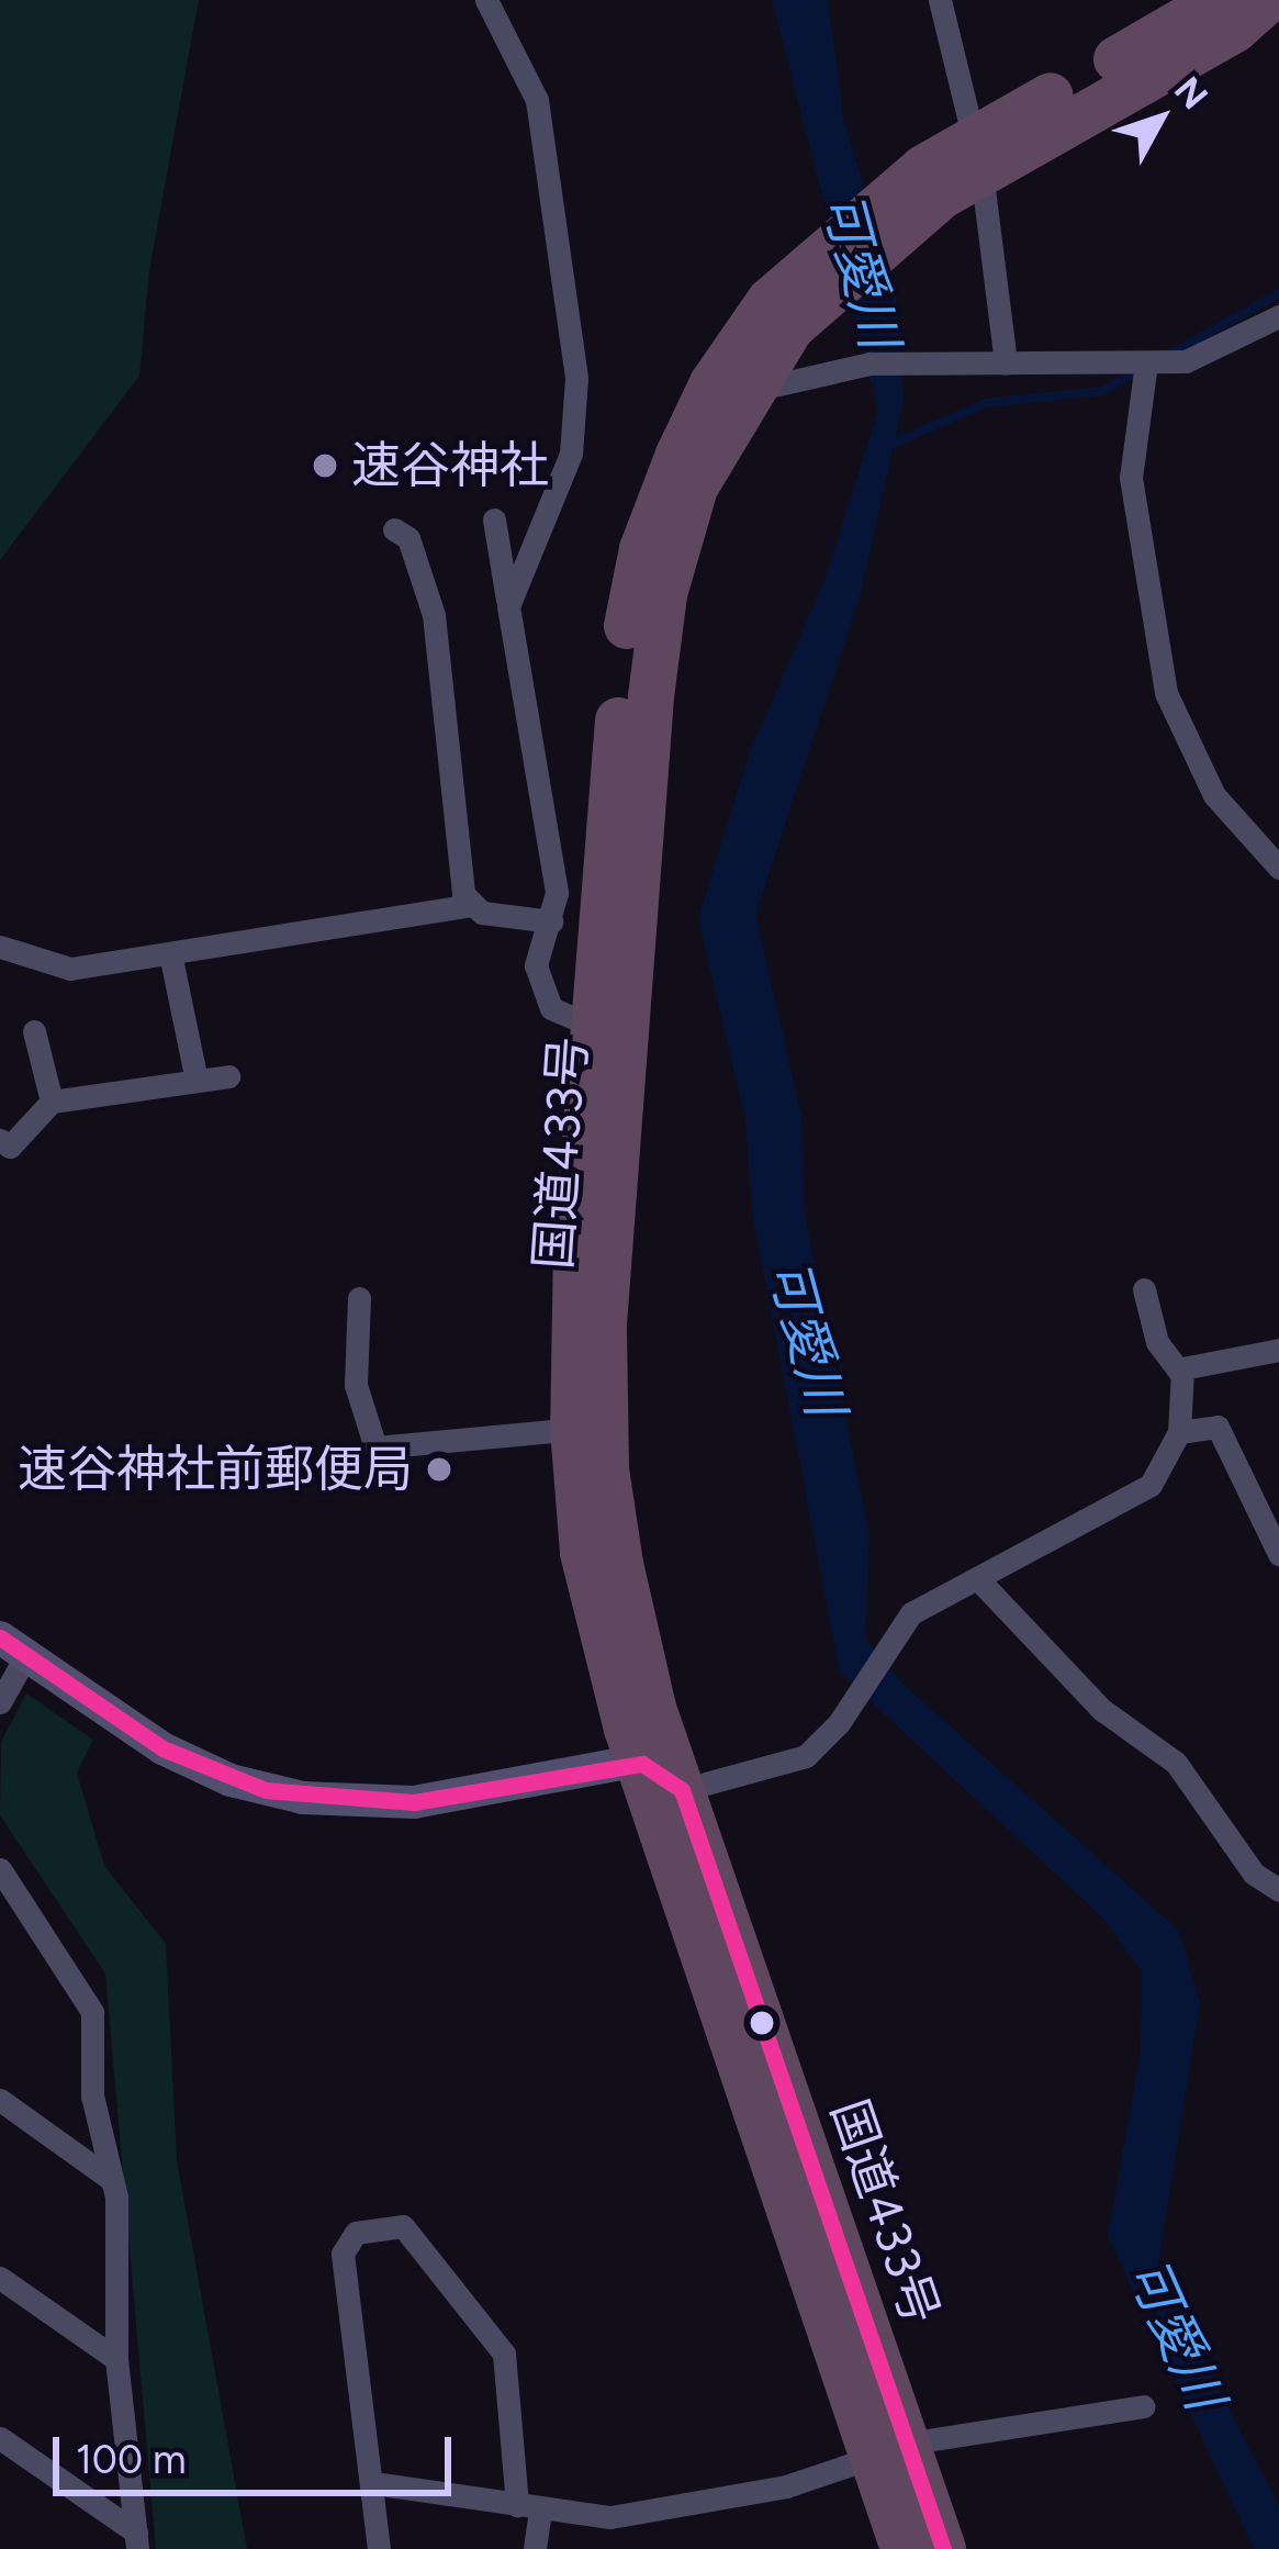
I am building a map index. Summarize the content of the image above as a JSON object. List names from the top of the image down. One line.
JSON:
{"streets":{"highway":["国道433号"]},"water":["可愛川"],"places":["速谷神社","速谷神社前郵便局"],"scale_bar":"100 m","north":"top right"}
